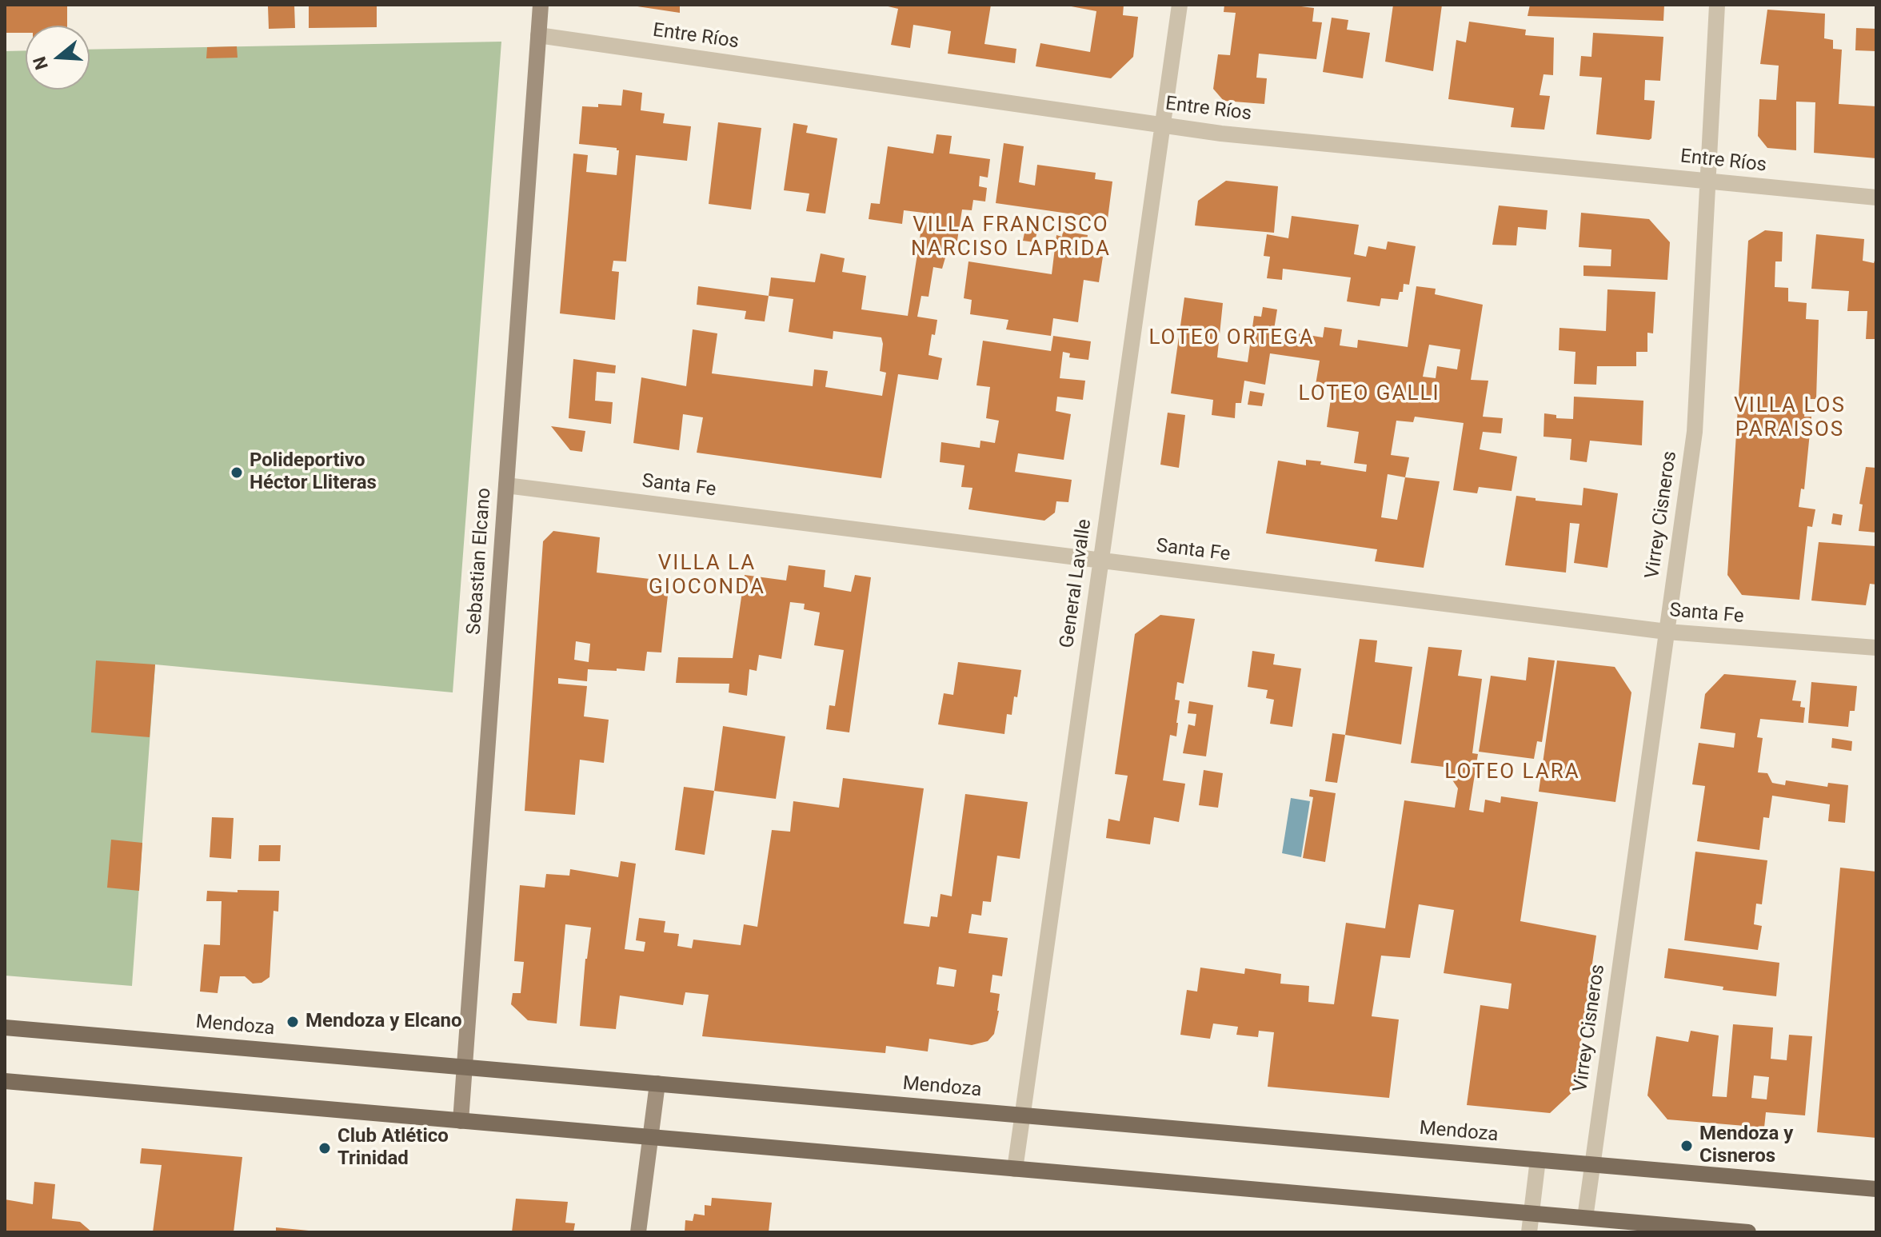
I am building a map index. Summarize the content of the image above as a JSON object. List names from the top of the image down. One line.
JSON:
{"streets":{"main road":["Mendoza"],"street":["Entre Ríos","Santa Fe","Virrey Cisneros","Sebastian Elcano","General Lavalle"]},"crossings":[["Entre Ríos","Virrey Cisneros"],["Entre Ríos","Sebastian Elcano"],["Entre Ríos","General Lavalle"],["Santa Fe","Virrey Cisneros"],["Santa Fe","Sebastian Elcano"],["Santa Fe","General Lavalle"],["Virrey Cisneros","Mendoza"],["Sebastian Elcano","Mendoza"],["General Lavalle","Mendoza"]],"districts":["VILLA FRANCISCO NARCISO LAPRIDA","LOTEO ORTEGA","LOTEO GALLI","VILLA LOS PARAISOS","VILLA LA GIOCONDA","LOTEO LARA"],"places":["Polideportivo Héctor Lliteras","Mendoza y Elcano","Mendoza y Cisneros","Club Atlético Trinidad"],"north":"left"}
